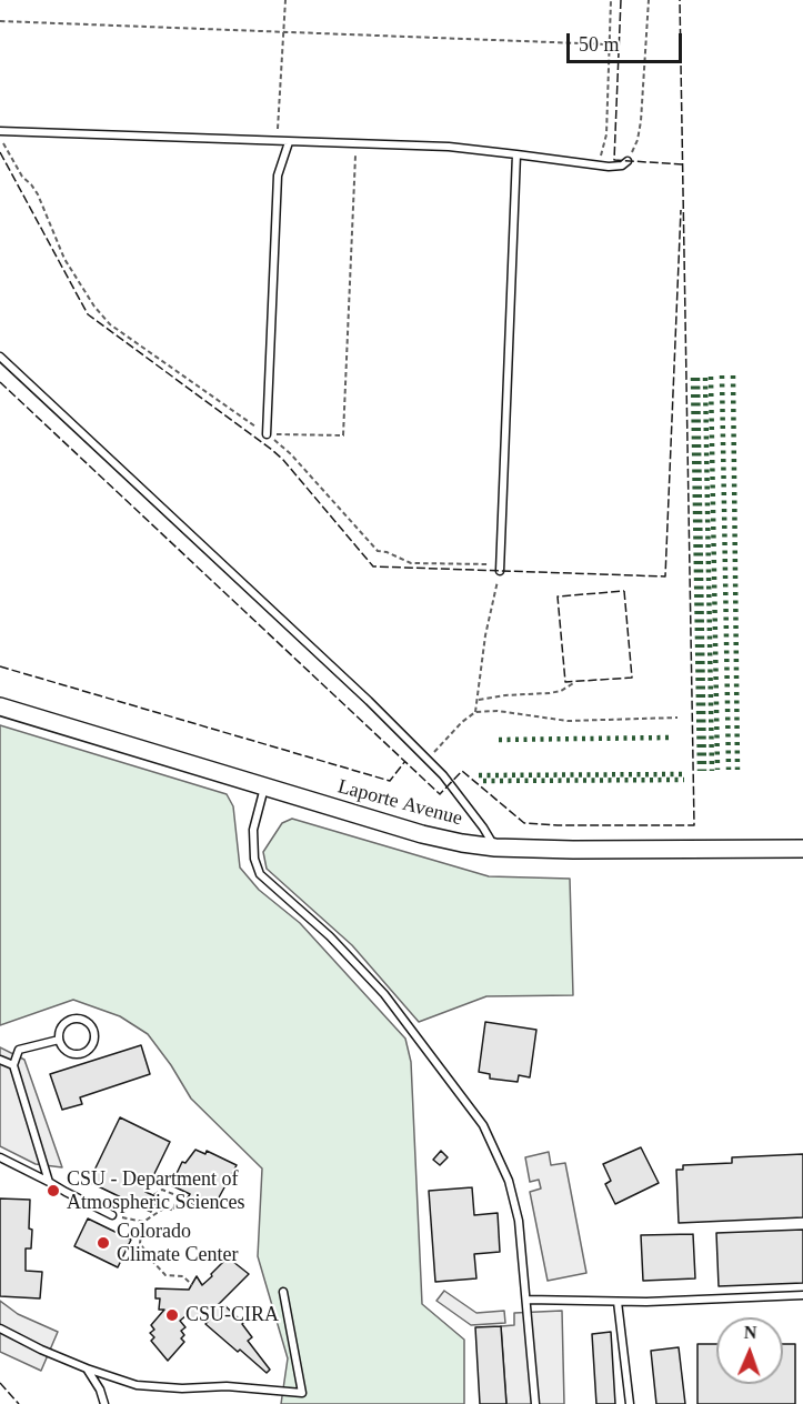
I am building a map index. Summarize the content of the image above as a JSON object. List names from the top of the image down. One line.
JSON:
{"streets":{"street":["Laporte Avenue"]},"places":["CSU - Department of Atmospheric Sciences","Colorado Climate Center","CSU-CIRA"],"scale_bar":"50 m","north":"top"}
